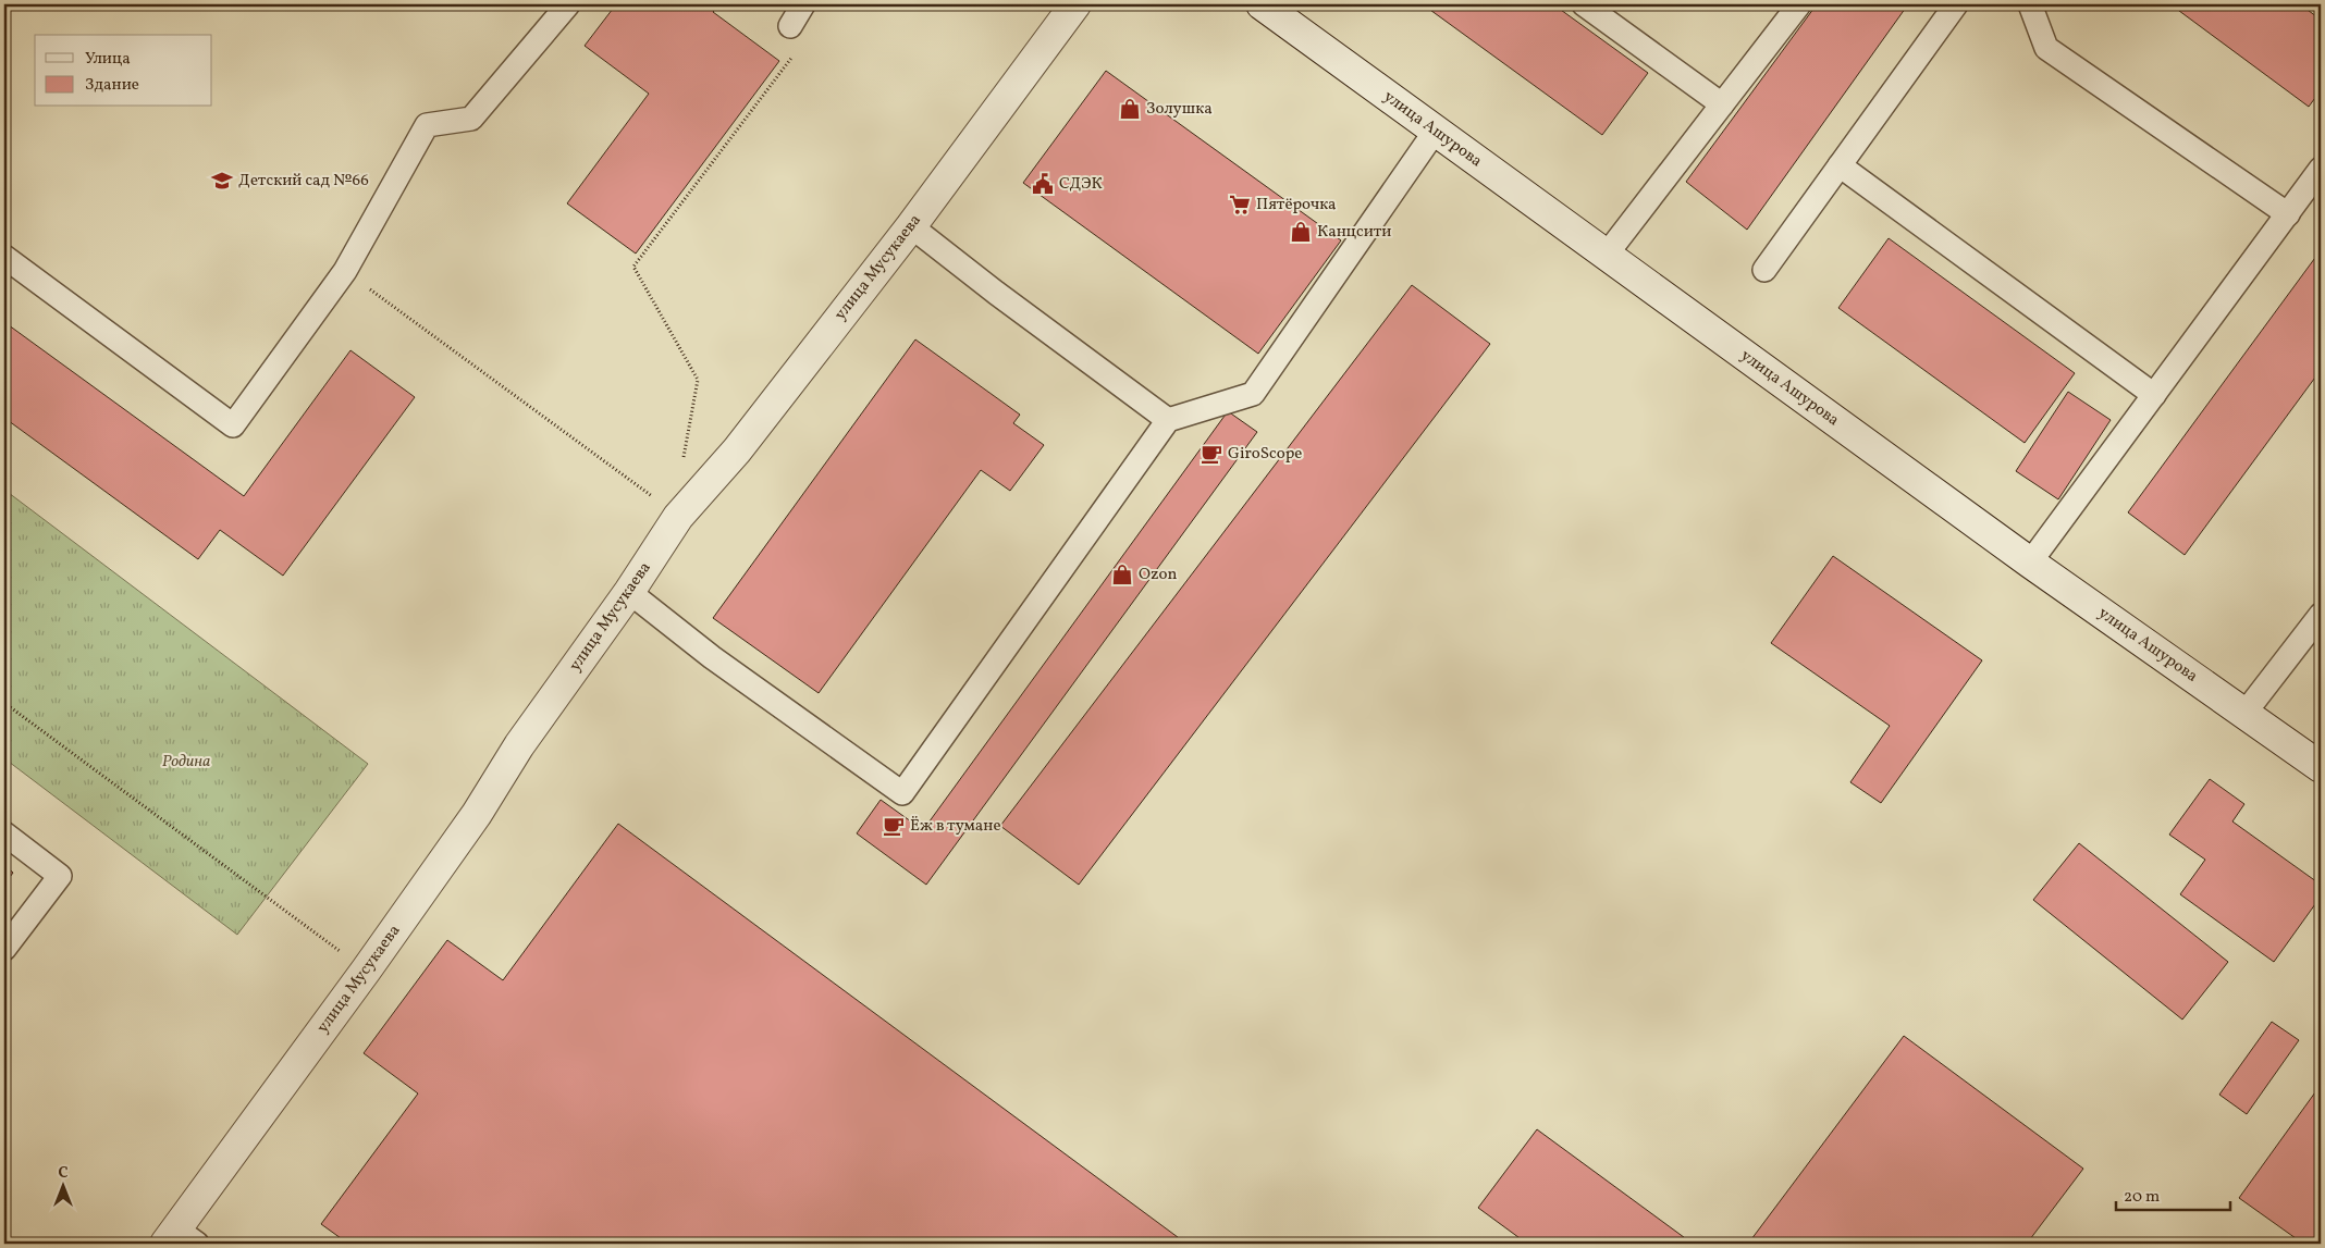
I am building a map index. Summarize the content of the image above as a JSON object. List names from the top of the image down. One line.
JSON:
{"streets":{"street":["улица Ашурова","улица Мусукаева"]},"parks":["Родина"],"places":{"shop":["Золушка","Канцсити","Ozon"],"school or university":["Детский сад №66"],"public building":["СДЭК"],"supermarket":["Пятёрочка"],"cafe":["GiroScope","Ёж в тумане"]},"legend":["Улица","Здание"],"scale_bar":"20 m","north":"top"}
